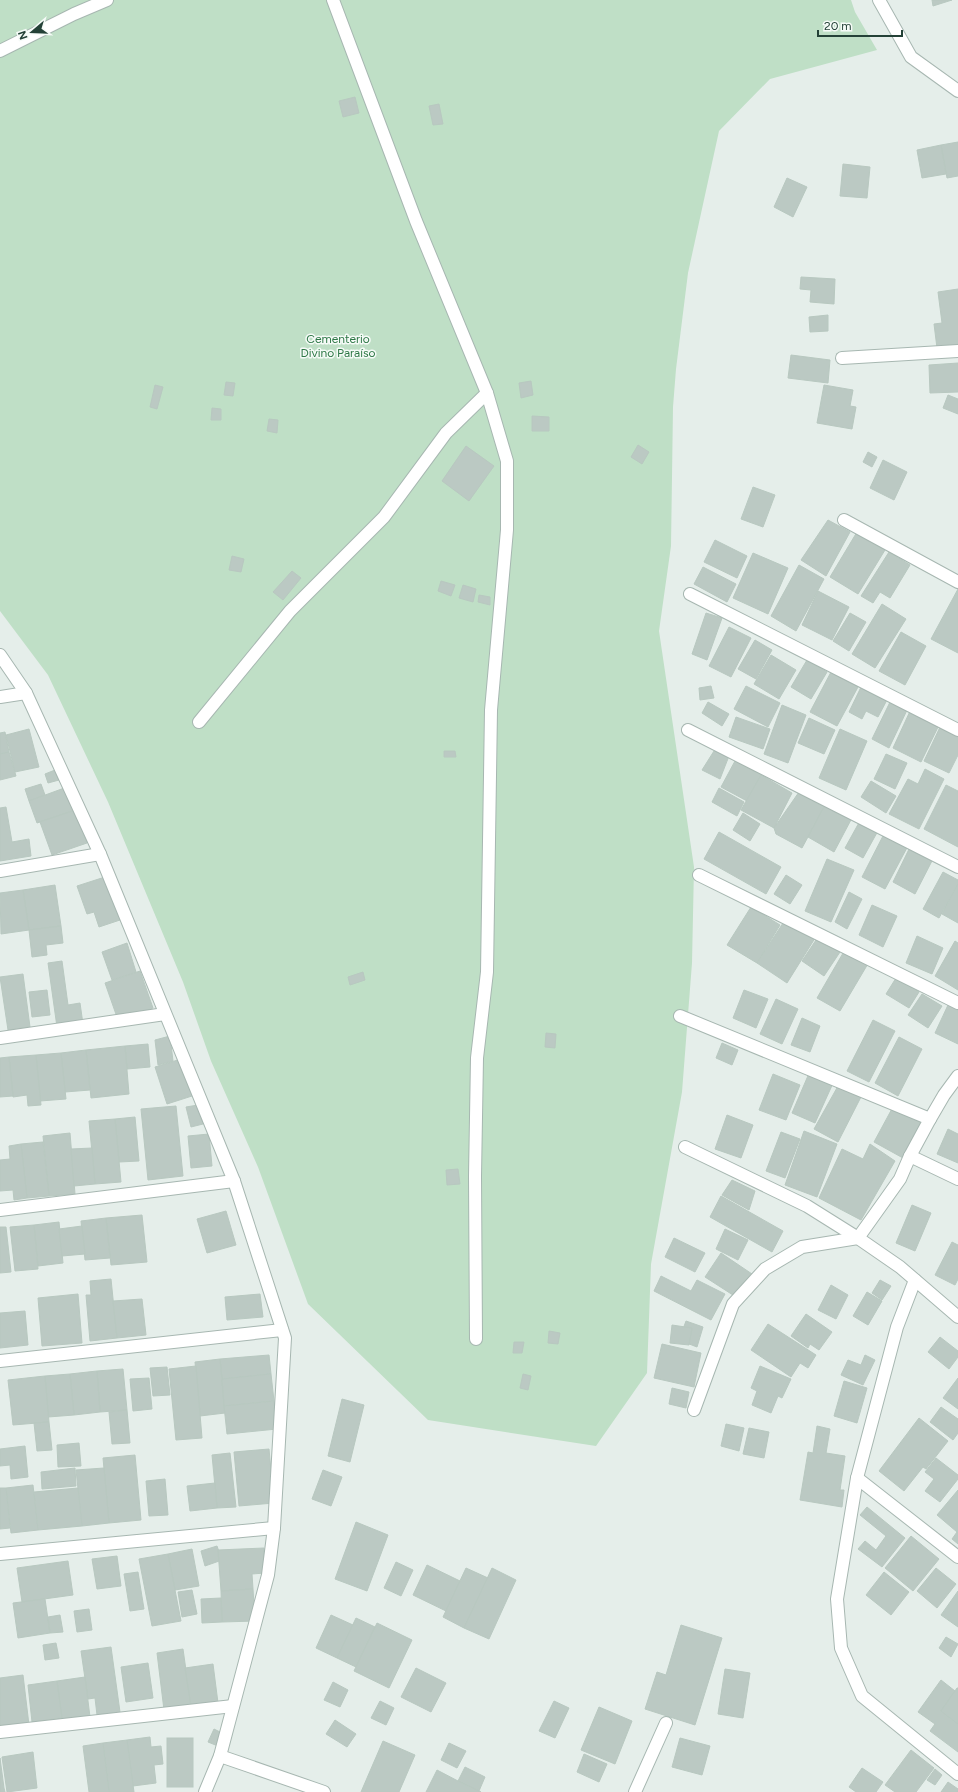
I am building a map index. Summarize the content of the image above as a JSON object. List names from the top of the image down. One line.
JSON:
{"parks":["Cementerio Divino Paraíso"],"scale_bar":"20 m","north":"left"}
